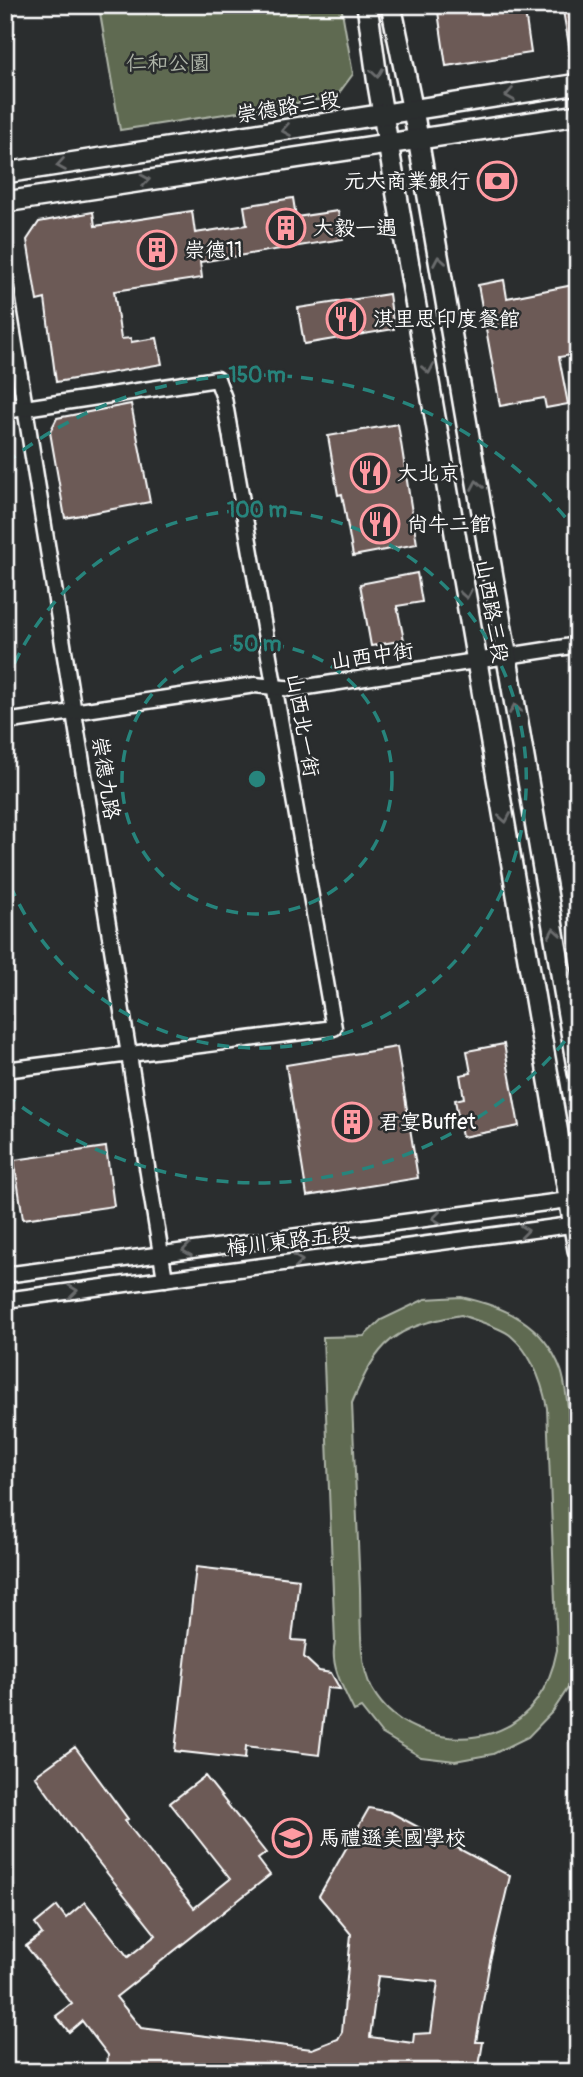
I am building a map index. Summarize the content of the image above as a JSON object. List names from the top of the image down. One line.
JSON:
{"streets":{"street":["崇德路三段","山西路三段","山西中街","山西北一街","崇德九路","梅川東路五段"]},"crossings":[["崇德路三段","山西路三段"],["山西路三段","山西中街"],["山西路三段","梅川東路五段"],["山西中街","山西北一街"],["山西中街","崇德九路"],["山西北一街","崇德九路"],["崇德九路","梅川東路五段"]],"parks":["仁和公園"],"places":{"bank":["元大商業銀行"],"building":["大毅一遇","崇德11","君宴Buffet"],"restaurant":["淇里思印度餐館","大北京","尚牛二館"],"school or university":["馬禮遜美國學校"]},"rings":["150 m","100 m","50 m"]}
